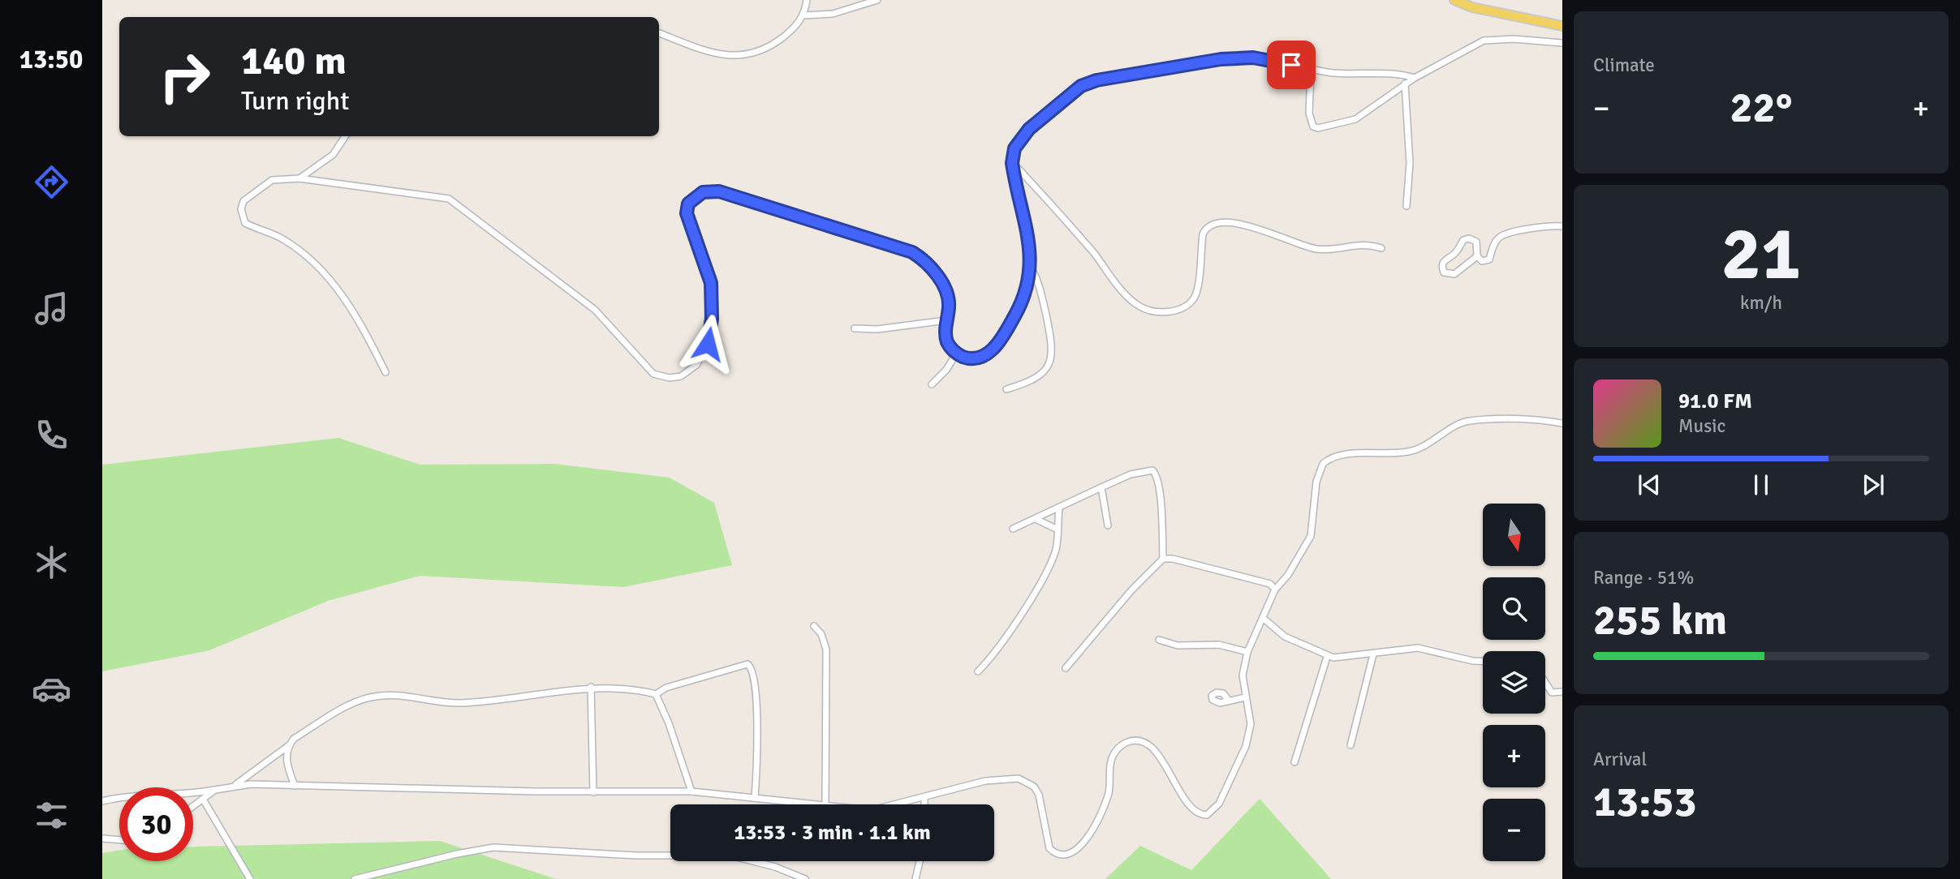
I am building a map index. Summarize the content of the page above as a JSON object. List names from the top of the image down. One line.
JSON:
{"north":"bottom","page":{"tabs":"13:50","tile":["Climate",["21","km/h"],["Range · 51%","255 km"],["Arrival","13:53"]],"turn":["140 m","Turn right"],"heat":["−","22°","+"],"song":["91.0 FM","Music"],"map_buttons":["+","−"],"limit":"30","trip":"13:53 · 3 min · 1.1 km"}}
